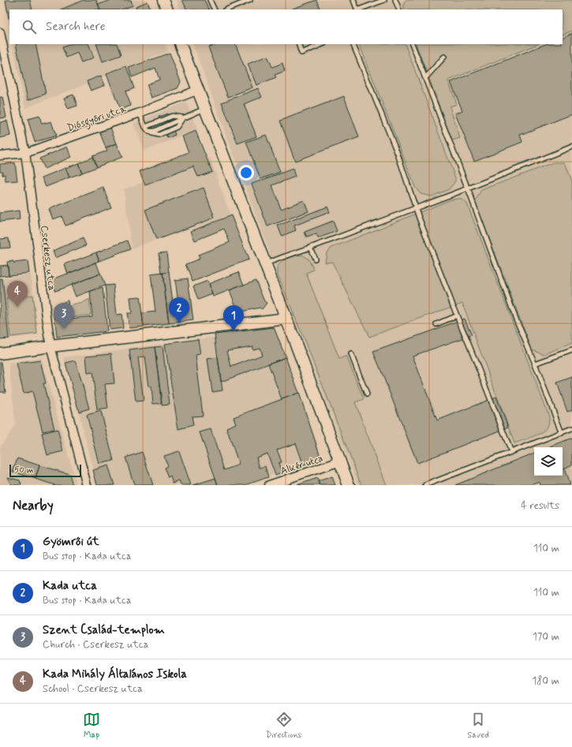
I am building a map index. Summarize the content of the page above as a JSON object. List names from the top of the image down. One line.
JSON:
{"streets":{"street":["Diósgyőri utca","Cserkesz utca","Alkér utca"]},"crossings":[["Diósgyőri utca","Cserkesz utca"]],"scale_bar":"50 m","page":{"search":"Search here","pins":["4","2","3","1"],"scale":"50 m","heading":["Nearby","4 results"],"list":[{"mark":"1","name":"Gyömrői út","note":"Bus stop · Kada utca","value":"110 m"},{"mark":"2","name":"Kada utca","note":"Bus stop · Kada utca","value":"110 m"},{"mark":"3","name":"Szent Család-templom","note":"Church · Cserkesz utca","value":"170 m"},{"mark":"4","name":"Kada Mihály Általános Iskola","note":"School · Cserkesz utca","value":"180 m"}],"nav":["Map","Directions","Saved"]}}
